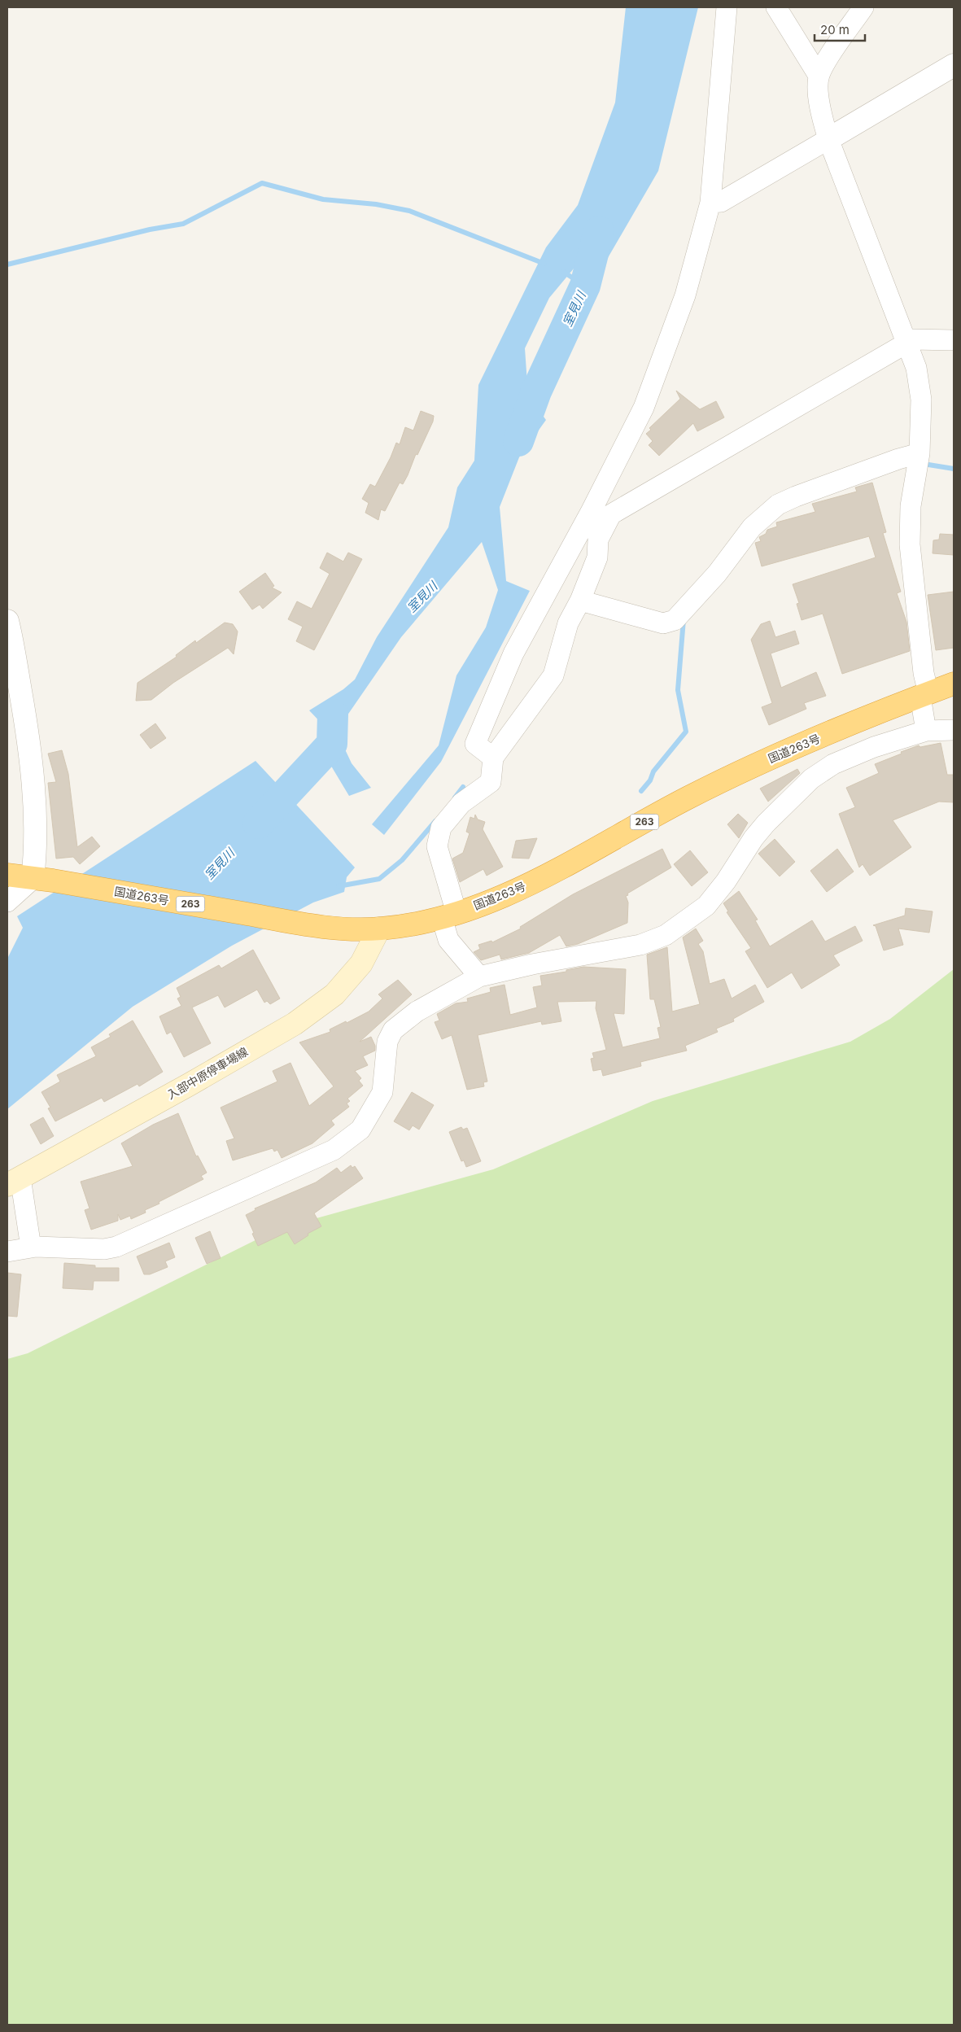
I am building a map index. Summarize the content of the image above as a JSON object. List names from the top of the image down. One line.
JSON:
{"streets":{"highway":["国道263号","263"],"main road":["入部中原停車場線"]},"crossings":[["国道263号","入部中原停車場線"]],"water":["室見川"],"scale_bar":"20 m"}
